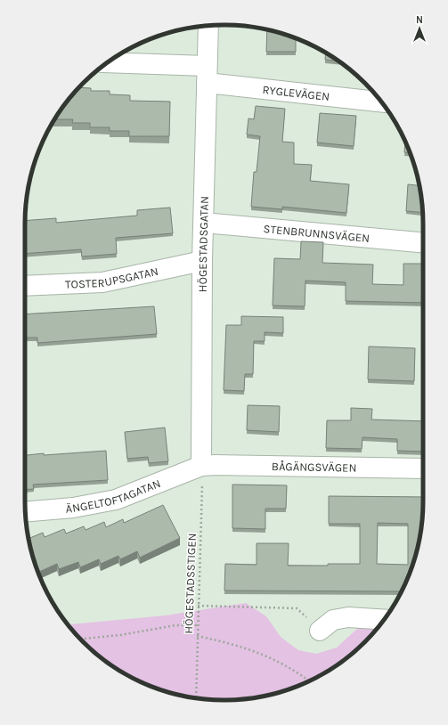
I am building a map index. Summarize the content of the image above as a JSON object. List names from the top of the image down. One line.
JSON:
{"streets":{"street":["RYGLEVÄGEN","STENBRUNNSVÄGEN","HÖGESTADSGATAN","TOSTERUPSGATAN","BÅGÄNGSVÄGEN","ÄNGELTOFTAGATAN"],"path":["HÖGESTADSSTIGEN"]},"crossings":[["RYGLEVÄGEN","HÖGESTADSGATAN"],["STENBRUNNSVÄGEN","HÖGESTADSGATAN"],["HÖGESTADSGATAN","TOSTERUPSGATAN"],["HÖGESTADSGATAN","BÅGÄNGSVÄGEN"],["HÖGESTADSGATAN","ÄNGELTOFTAGATAN"],["HÖGESTADSGATAN","HÖGESTADSSTIGEN"],["BÅGÄNGSVÄGEN","ÄNGELTOFTAGATAN"],["BÅGÄNGSVÄGEN","HÖGESTADSSTIGEN"],["ÄNGELTOFTAGATAN","HÖGESTADSSTIGEN"]],"north":"top"}
